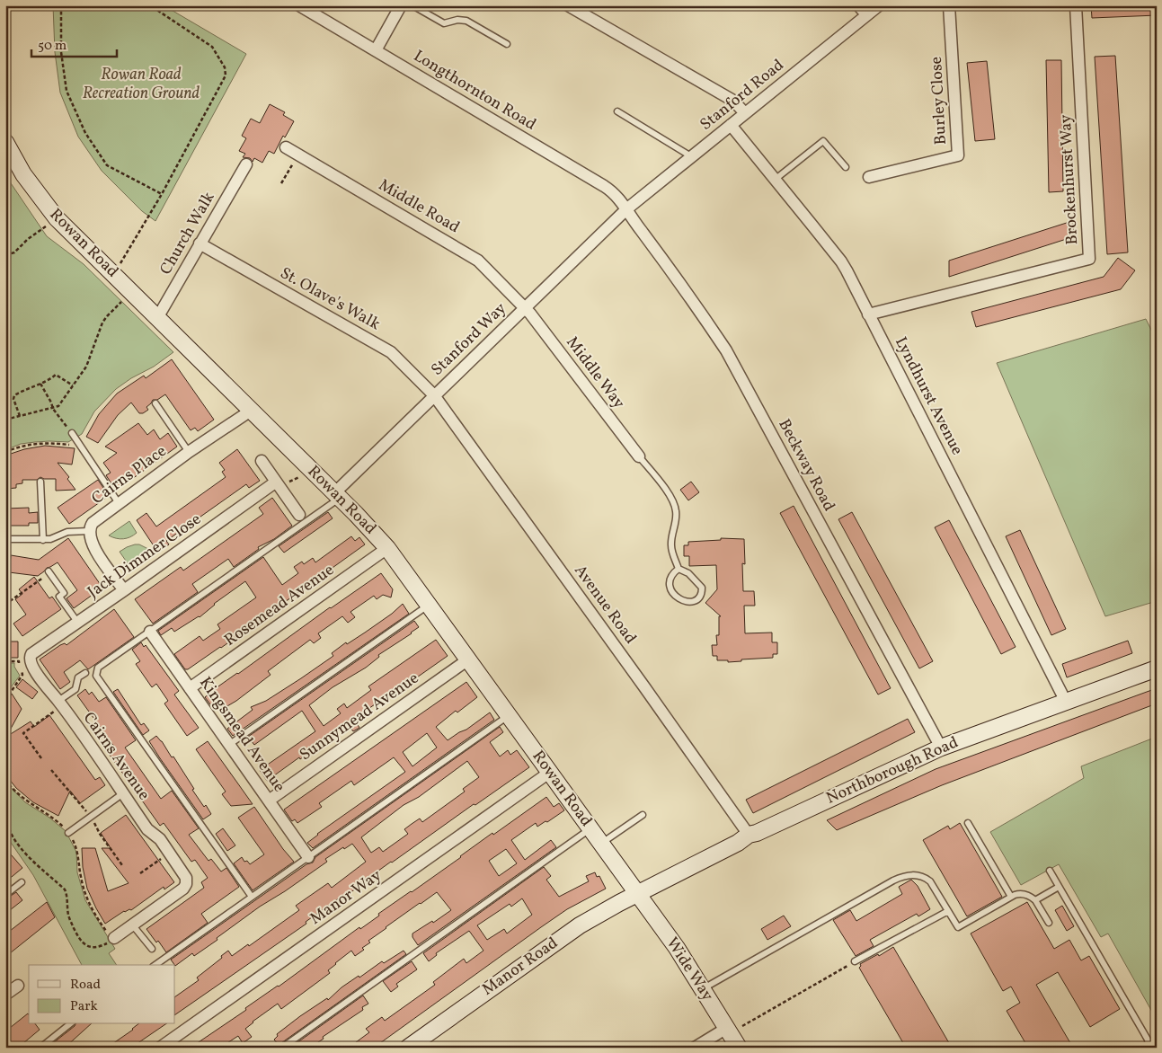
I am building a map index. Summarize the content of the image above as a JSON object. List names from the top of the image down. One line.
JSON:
{"streets":{"main road":["Rowan Road","Northborough Road","Manor Road","Wide Way"],"street":["Longthornton Road","Stanford Road","Burley Close","Brockenhurst Way","Middle Road","Church Walk","St. Olave's Walk","Stanford Way","Middle Way","Lyndhurst Avenue","Beckway Road","Cairns Place","Jack Dimmer Close","Avenue Road","Rosemead Avenue","Sunnymead Avenue","Kingsmead Avenue","Cairns Avenue","Manor Way"]},"crossings":[["Longthornton Road","Stanford Road"],["Longthornton Road","Stanford Way"],["Longthornton Road","Beckway Road"],["Stanford Road","Stanford Way"],["Stanford Road","Lyndhurst Avenue"],["Stanford Road","Beckway Road"],["Brockenhurst Way","Lyndhurst Avenue"],["Middle Road","Stanford Way"],["Middle Road","Middle Way"],["Church Walk","Rowan Road"],["Church Walk","St. Olave's Walk"],["Rowan Road","Stanford Way"],["Rowan Road","Cairns Place"],["Rowan Road","Rosemead Avenue"],["Rowan Road","Sunnymead Avenue"],["Rowan Road","Northborough Road"],["Rowan Road","Manor Way"],["Rowan Road","Manor Road"],["Rowan Road","Wide Way"],["St. Olave's Walk","Stanford Way"],["St. Olave's Walk","Avenue Road"],["Stanford Way","Middle Way"],["Stanford Way","Beckway Road"],["Stanford Way","Avenue Road"],["Lyndhurst Avenue","Northborough Road"],["Beckway Road","Northborough Road"],["Jack Dimmer Close","Cairns Avenue"],["Avenue Road","Northborough Road"],["Rosemead Avenue","Kingsmead Avenue"],["Sunnymead Avenue","Kingsmead Avenue"],["Northborough Road","Manor Road"],["Northborough Road","Wide Way"],["Manor Road","Wide Way"]],"parks":["Rowan Road Recreation Ground"],"legend":["Road","Park"],"scale_bar":"50 m"}
